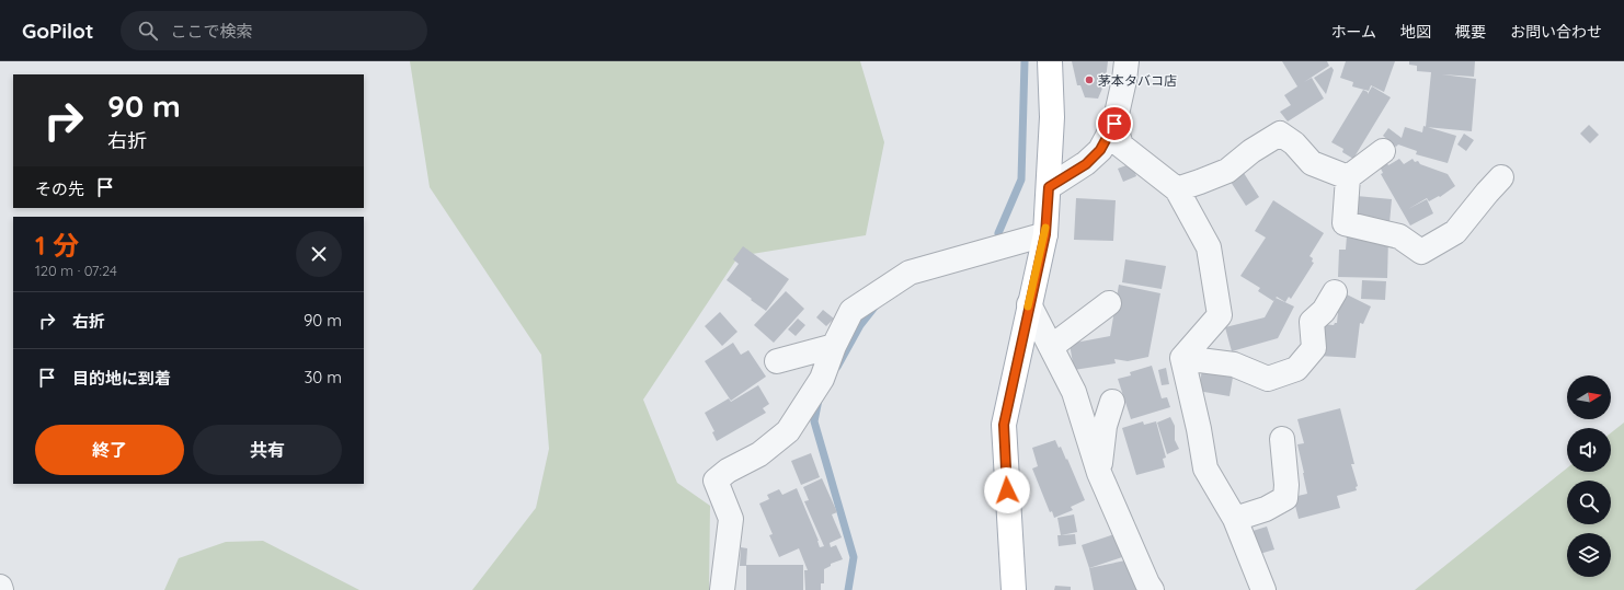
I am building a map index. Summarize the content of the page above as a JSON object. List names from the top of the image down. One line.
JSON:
{"places":["茅本タバコ店"],"north":"right","page":{"header":"GoPilot","search":"ここで検索","nav":["ホーム","地図","概要","お問い合わせ"],"turn":["90 m","右折"],"then":"その先","heading":["1 分","120 m · 07:24"],"list":[{"name":"右折","value":"90 m"},{"name":"目的地に到着","value":"30 m"}],"buttons":["終了","共有"]}}
